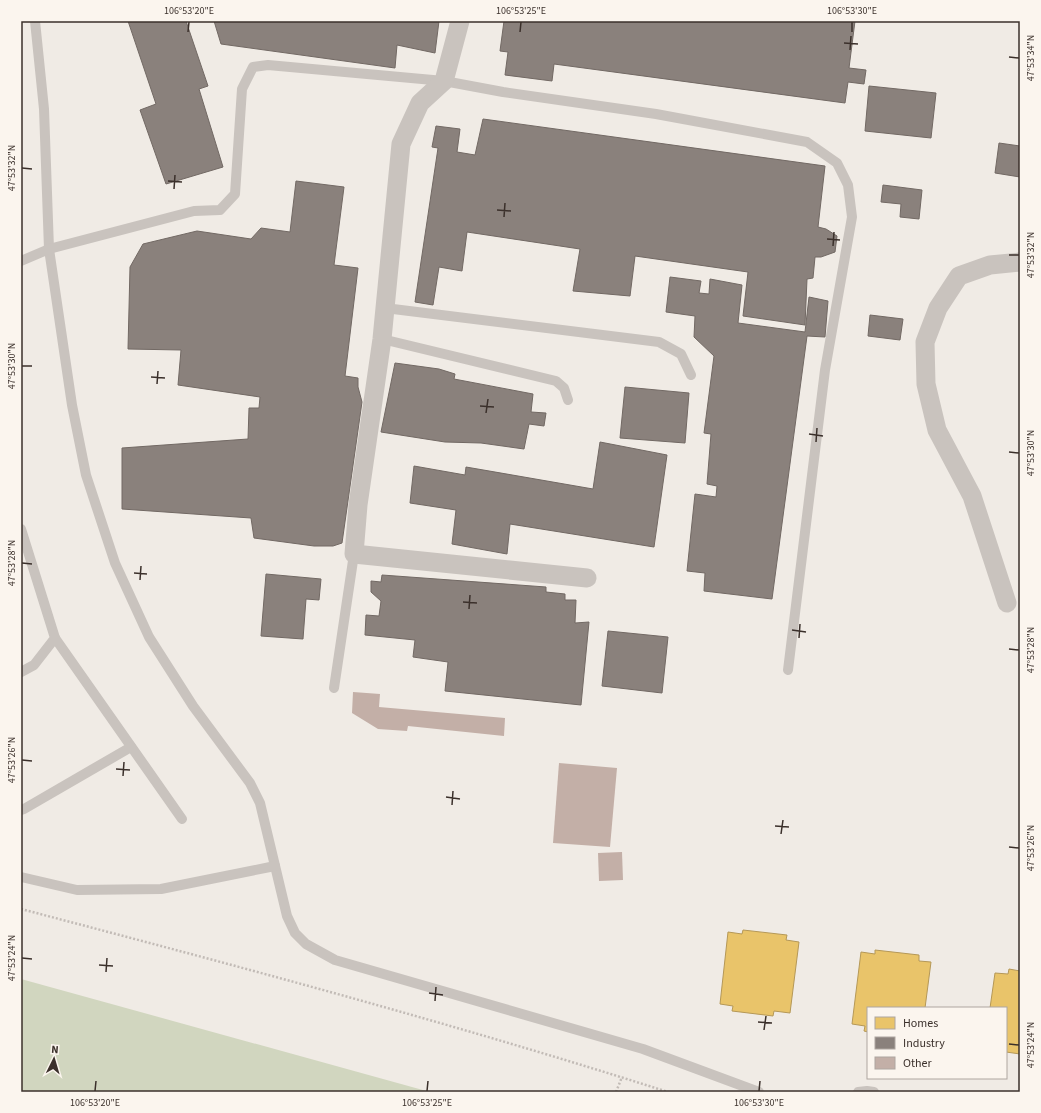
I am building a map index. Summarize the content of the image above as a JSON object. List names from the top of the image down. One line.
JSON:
{"legend":["Homes","Industry","Other"],"north":"top","coordinates":["106°53'20\"E","106°53'25\"E","106°53'30\"E","47°53'34\"N","47°53'32\"N","47°53'30\"N","47°53'28\"N","47°53'26\"N","47°53'24\"N"]}
